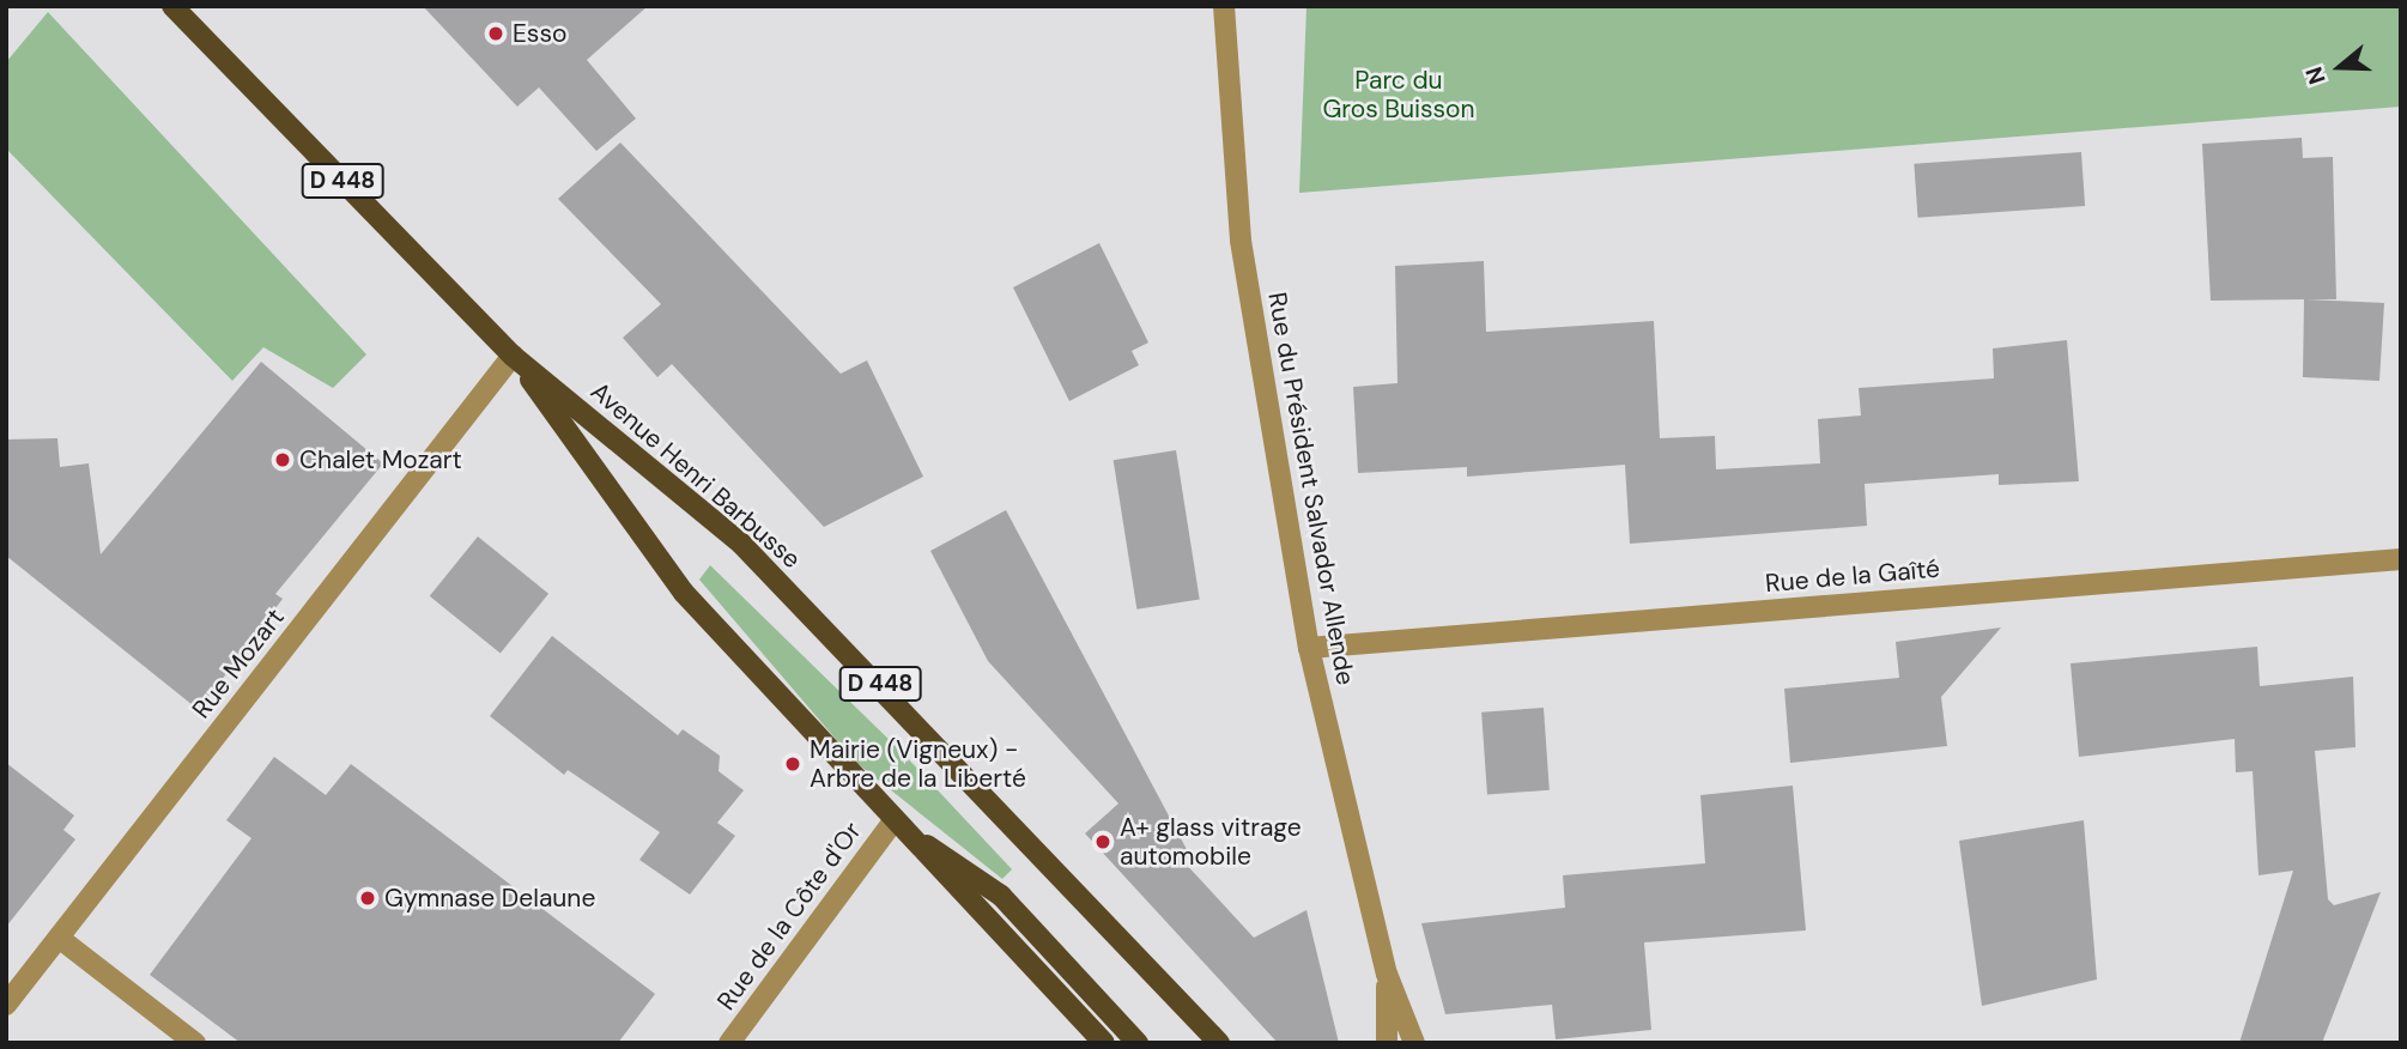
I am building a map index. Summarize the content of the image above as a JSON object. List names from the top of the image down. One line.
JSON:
{"streets":{"main road":["D 448","Avenue Henri Barbusse"],"street":["Rue du Président Salvador Allende","Rue de la Gaîté","Rue Mozart","Rue de la Côte d'Or"]},"crossings":[["Avenue Henri Barbusse","Rue Mozart"],["Avenue Henri Barbusse","Rue de la Côte d'Or"],["Rue du Président Salvador Allende","Rue de la Gaîté"]],"parks":["Parc du Gros Buisson"],"places":["Esso","Chalet Mozart","Mairie (Vigneux) - Arbre de la Liberté","A+ glass vitrage automobile","Gymnase Delaune"],"north":"left"}
